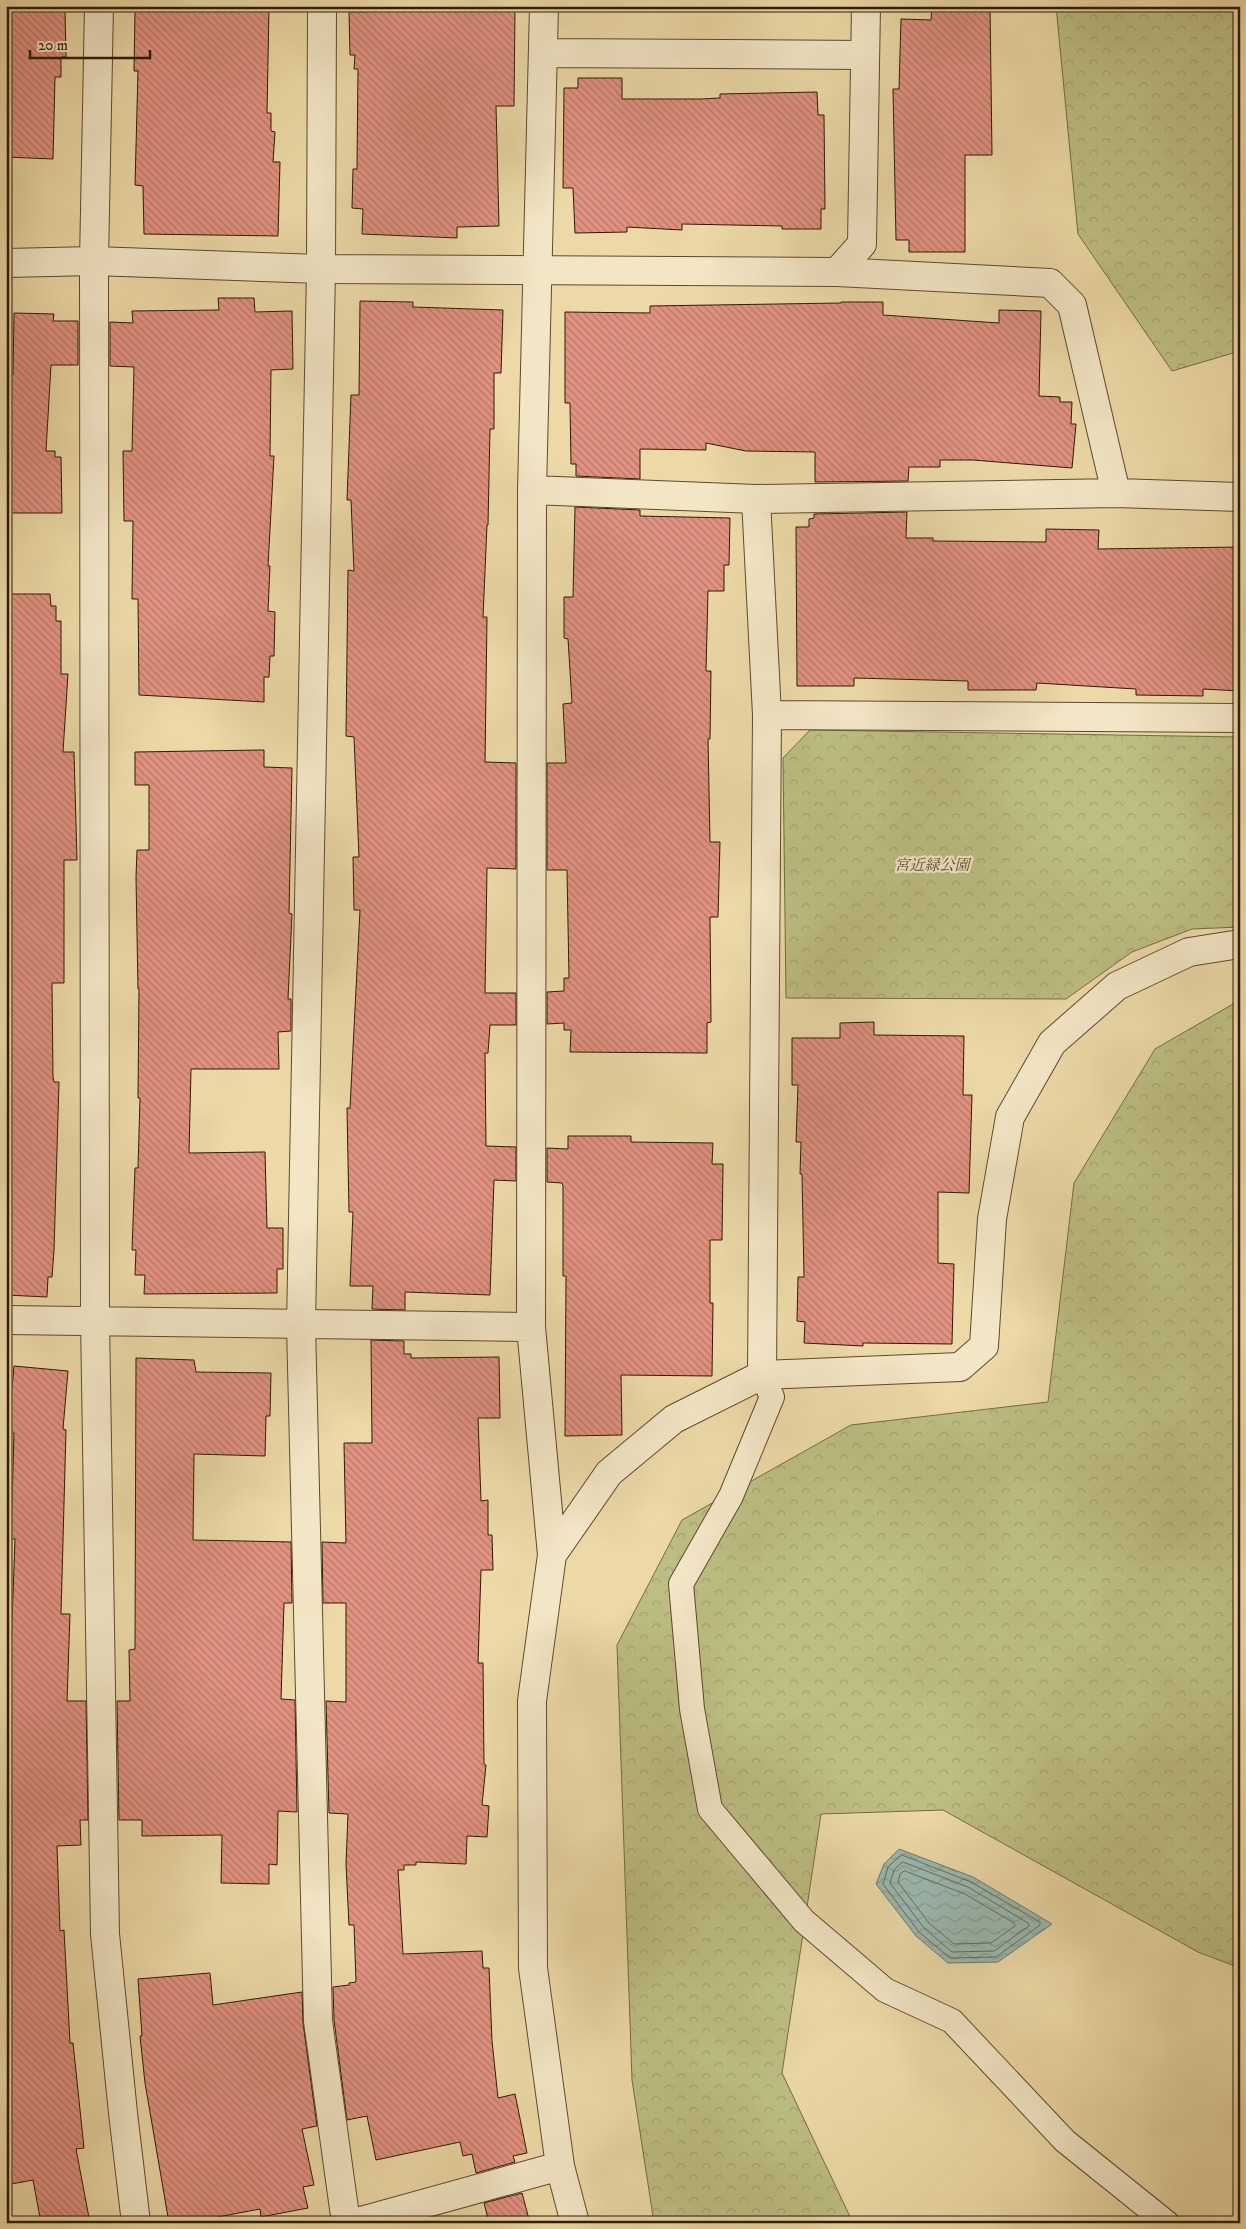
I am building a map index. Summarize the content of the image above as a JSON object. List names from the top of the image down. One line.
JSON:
{"parks":["宮近緑公園"],"scale_bar":"20 m"}
